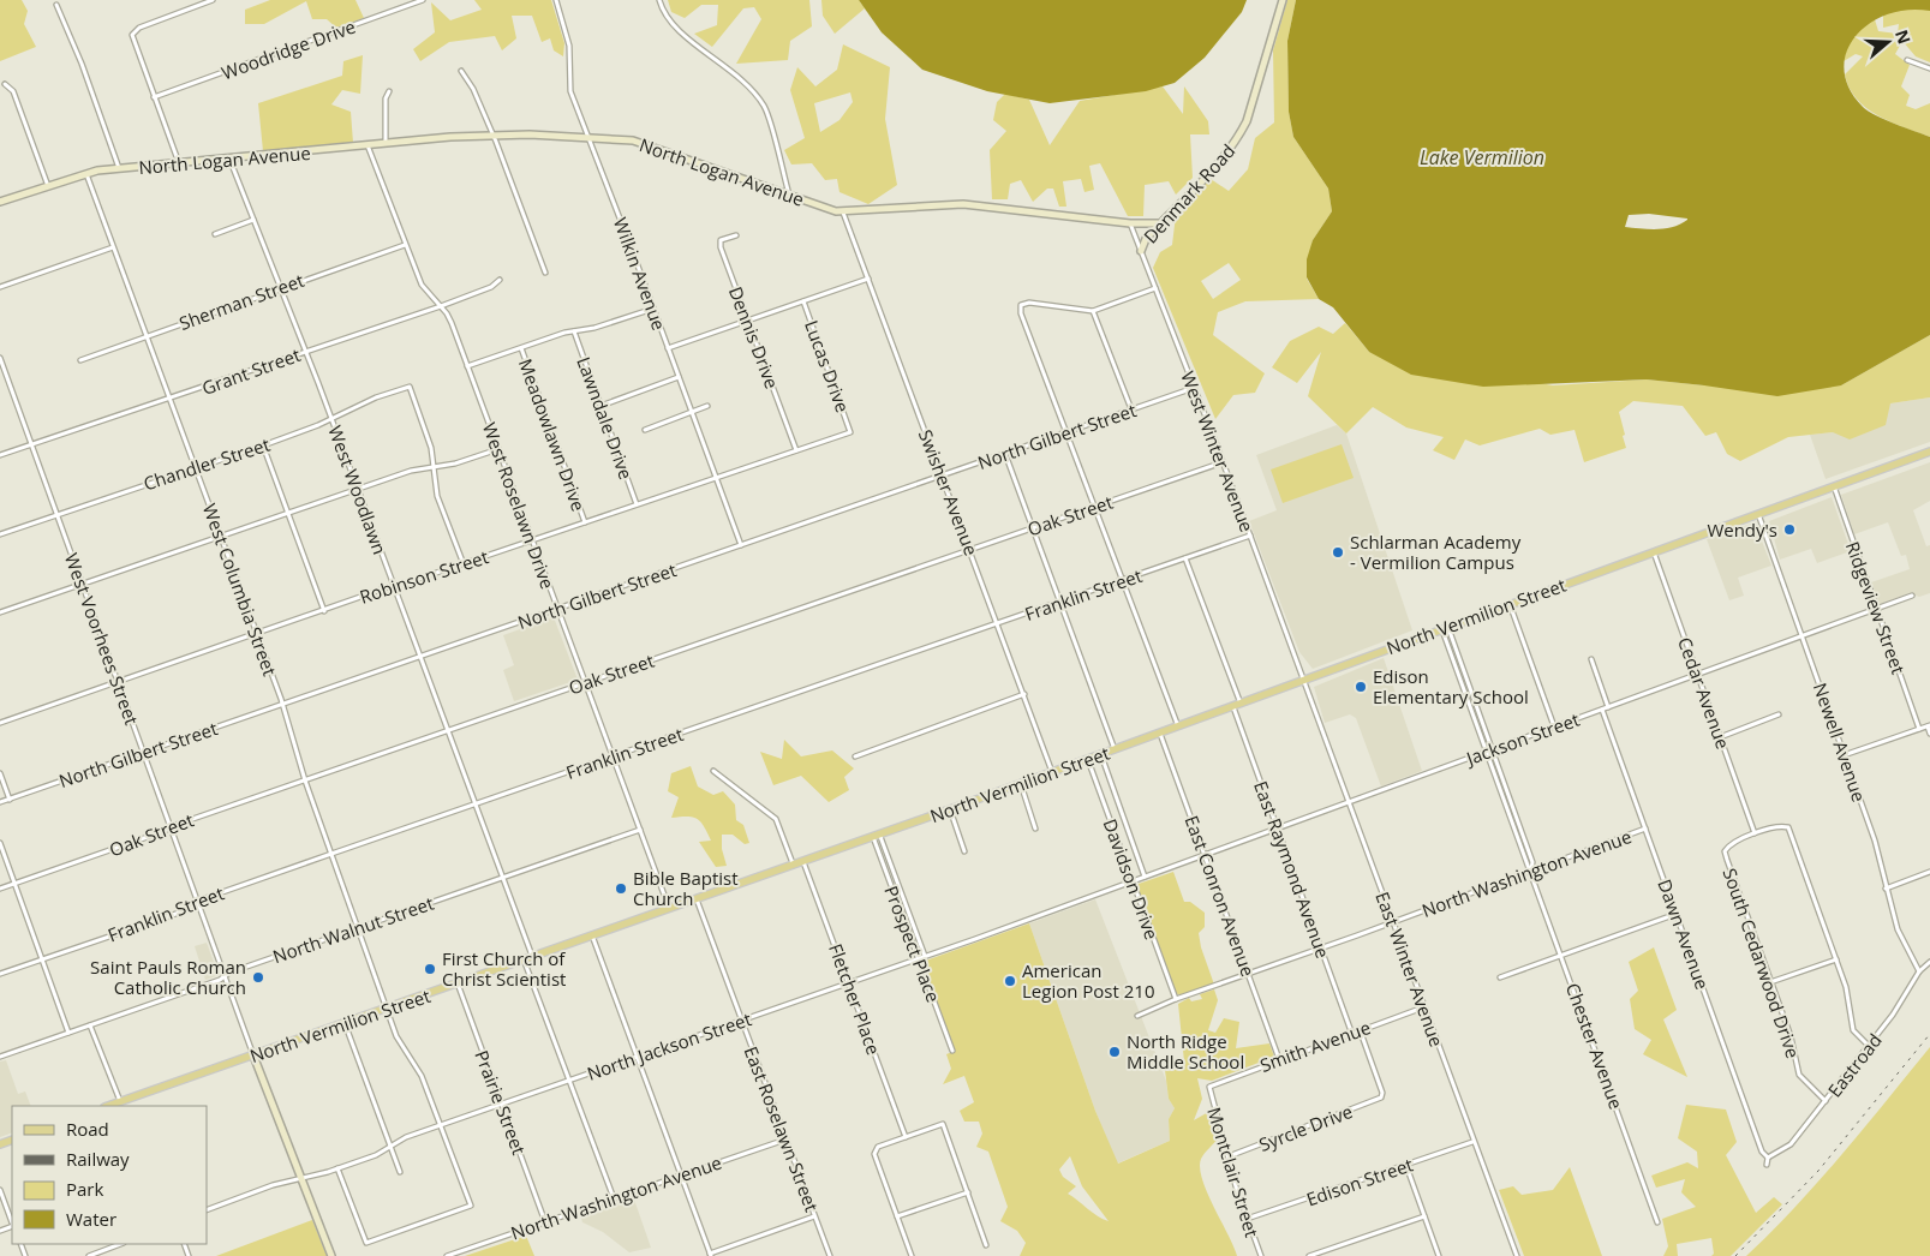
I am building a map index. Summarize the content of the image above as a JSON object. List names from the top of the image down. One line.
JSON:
{"streets":{"main road":["North Vermilion Street"],"street":["Woodridge Drive","North Logan Avenue","Denmark Road","Wilkin Avenue","Sherman Street","Dennis Drive","Lucas Drive","Grant Street","Lawndale Drive","Meadowlawn Drive","North Gilbert Street","West Winter Avenue","Chandler Street","West Woodlawn","Swisher Avenue","West Roselawn Drive","Oak Street","Robinson Street","West Columbia Street","Franklin Street","Ridgeview Street","West Voorhees Street","Cedar Avenue","Jackson Street","Newell Avenue","East Raymond Avenue","North Washington Avenue","Davidson Drive","East Conron Avenue","North Walnut Street","Dawn Avenue","Prospect Place","South Cedarwood Drive","East Winter Avenue","Fletcher Place","North Jackson Street","Smith Avenue","Chester Avenue","Eastroad","Prairie Street","Syrcle Drive","East Roselawn Street","Montclair Street","Edison Street"]},"crossings":[["North Logan Avenue","Denmark Road"],["North Logan Avenue","Wilkin Avenue"],["North Logan Avenue","West Winter Avenue"],["North Logan Avenue","West Woodlawn"],["North Logan Avenue","Swisher Avenue"],["North Logan Avenue","West Roselawn Drive"],["North Logan Avenue","West Columbia Street"],["Denmark Road","West Winter Avenue"],["Wilkin Avenue","North Gilbert Street"],["Wilkin Avenue","Robinson Street"],["Sherman Street","West Woodlawn"],["Sherman Street","West Roselawn Drive"],["Sherman Street","West Columbia Street"],["Dennis Drive","Robinson Street"],["Lucas Drive","Robinson Street"],["Grant Street","West Woodlawn"],["Grant Street","West Roselawn Drive"],["Grant Street","West Columbia Street"],["Grant Street","West Voorhees Street"],["Lawndale Drive","Robinson Street"],["Meadowlawn Drive","Robinson Street"],["North Gilbert Street","West Winter Avenue"],["North Gilbert Street","West Woodlawn"],["North Gilbert Street","Swisher Avenue"],["North Gilbert Street","West Roselawn Drive"],["North Gilbert Street","West Columbia Street"],["North Gilbert Street","West Voorhees Street"],["West Winter Avenue","Oak Street"],["West Winter Avenue","Franklin Street"],["West Winter Avenue","North Vermilion Street"],["West Winter Avenue","East Winter Avenue"],["Chandler Street","West Woodlawn"],["Chandler Street","West Columbia Street"],["Chandler Street","West Voorhees Street"],["West Woodlawn","Oak Street"],["West Woodlawn","Robinson Street"],["West Woodlawn","Franklin Street"],["West Woodlawn","North Vermilion Street"],["West Woodlawn","North Walnut Street"],["Swisher Avenue","Oak Street"],["Swisher Avenue","Franklin Street"],["Swisher Avenue","North Vermilion Street"],["West Roselawn Drive","Oak Street"],["West Roselawn Drive","Robinson Street"],["West Roselawn Drive","Franklin Street"],["West Roselawn Drive","North Vermilion Street"],["West Roselawn Drive","North Walnut Street"],["Oak Street","West Columbia Street"],["Oak Street","West Voorhees Street"],["Robinson Street","West Columbia Street"],["Robinson Street","West Voorhees Street"],["West Columbia Street","Franklin Street"],["West Columbia Street","North Vermilion Street"],["West Columbia Street","North Walnut Street"],["West Columbia Street","North Jackson Street"],["Franklin Street","West Voorhees Street"],["Ridgeview Street","North Vermilion Street"],["Ridgeview Street","Jackson Street"],["North Vermilion Street","West Voorhees Street"],["North Vermilion Street","Cedar Avenue"],["North Vermilion Street","Newell Avenue"],["North Vermilion Street","East Raymond Avenue"],["North Vermilion Street","Davidson Drive"],["North Vermilion Street","East Conron Avenue"],["North Vermilion Street","Prospect Place"],["North Vermilion Street","East Winter Avenue"],["North Vermilion Street","Fletcher Place"],["North Vermilion Street","Chester Avenue"],["North Vermilion Street","Prairie Street"],["North Vermilion Street","East Roselawn Street"],["West Voorhees Street","North Walnut Street"],["Cedar Avenue","Jackson Street"],["Cedar Avenue","South Cedarwood Drive"],["Jackson Street","Newell Avenue"],["Jackson Street","East Raymond Avenue"],["Jackson Street","Davidson Drive"],["Jackson Street","East Conron Avenue"],["Jackson Street","Dawn Avenue"],["Jackson Street","East Winter Avenue"],["Jackson Street","North Jackson Street"],["Jackson Street","Chester Avenue"],["Newell Avenue","Eastroad"],["East Raymond Avenue","North Washington Avenue"],["East Raymond Avenue","Smith Avenue"],["North Washington Avenue","Davidson Drive"],["North Washington Avenue","East Conron Avenue"],["North Washington Avenue","Dawn Avenue"],["North Washington Avenue","East Winter Avenue"],["North Washington Avenue","Chester Avenue"],["North Washington Avenue","Prairie Street"],["North Washington Avenue","East Roselawn Street"],["Davidson Drive","North Jackson Street"],["East Conron Avenue","Smith Avenue"],["Dawn Avenue","Eastroad"],["Prospect Place","North Jackson Street"],["South Cedarwood Drive","Eastroad"],["East Winter Avenue","Smith Avenue"],["East Winter Avenue","Edison Street"],["Fletcher Place","North Jackson Street"],["North Jackson Street","Prairie Street"],["North Jackson Street","East Roselawn Street"],["Smith Avenue","Syrcle Drive"],["Smith Avenue","Montclair Street"],["Syrcle Drive","Montclair Street"],["Montclair Street","Edison Street"]],"water":["Lake Vermilion"],"places":["Wendy's","Schlarman Academy - Vermilion Campus","Edison Elementary School","Bible Baptist Church","First Church of Christ Scientist","Saint Pauls Roman Catholic Church","American Legion Post 210","North Ridge Middle School"],"legend":["Road","Railway","Park","Water"],"north":"right"}
